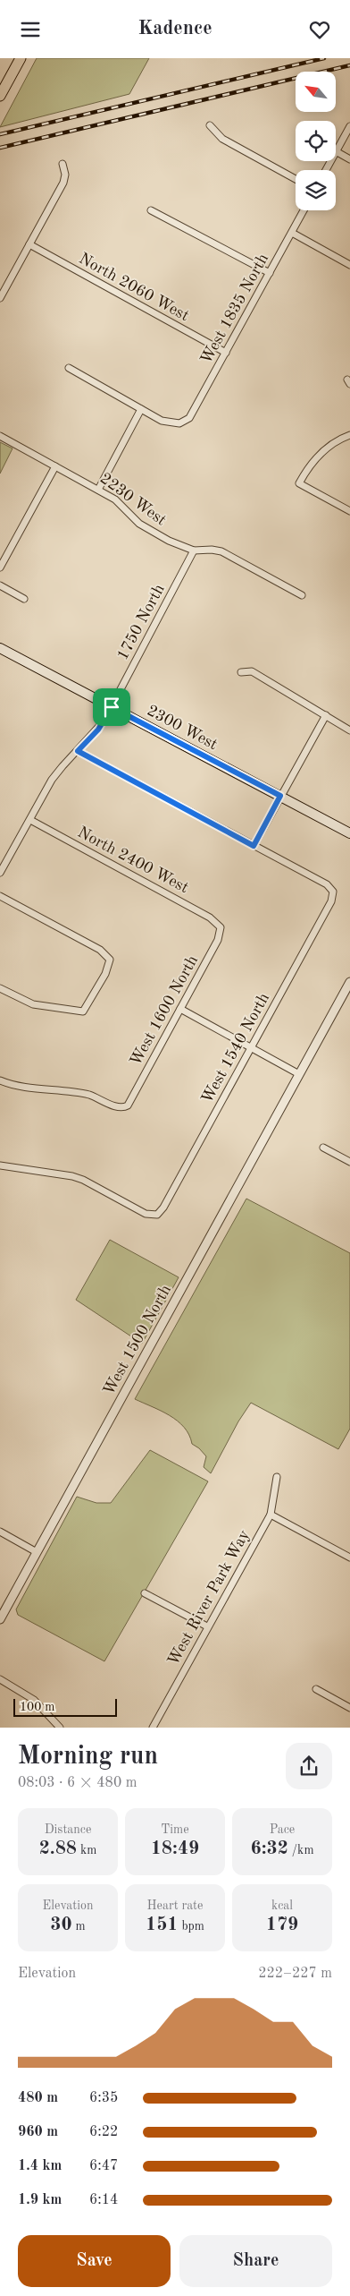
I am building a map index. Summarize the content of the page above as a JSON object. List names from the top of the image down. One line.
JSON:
{"streets":{"main road":["2300 West"],"street":["North 2060 West","West 1835 North","2230 West","1750 North","North 2400 West","West 1600 North","West 1540 North","West 1500 North","West River Park Way"]},"crossings":[["North 2060 West","West 1835 North"],["2230 West","1750 North"],["1750 North","2300 West"],["1750 North","North 2400 West"],["North 2400 West","West 1600 North"]],"scale_bar":"100 m","north":"top left","page":{"header":"Kadence","scale":"100 m","heading":["Morning run","08:03 · 6 × 480 m"],"stats":[["Distance","2.88 km"],["Time","18:49"],["Pace","6:32 /km"],["Elevation","30 m"],["Heart rate","151 bpm"],["kcal","179"]],"chart":["Elevation","222–227 m"],"list":[{"name":"480 m","note":"6:35"},{"name":"960 m","note":"6:22"},{"name":"1.4 km","note":"6:47"},{"name":"1.9 km","note":"6:14"}],"buttons":["Save","Share"]}}
